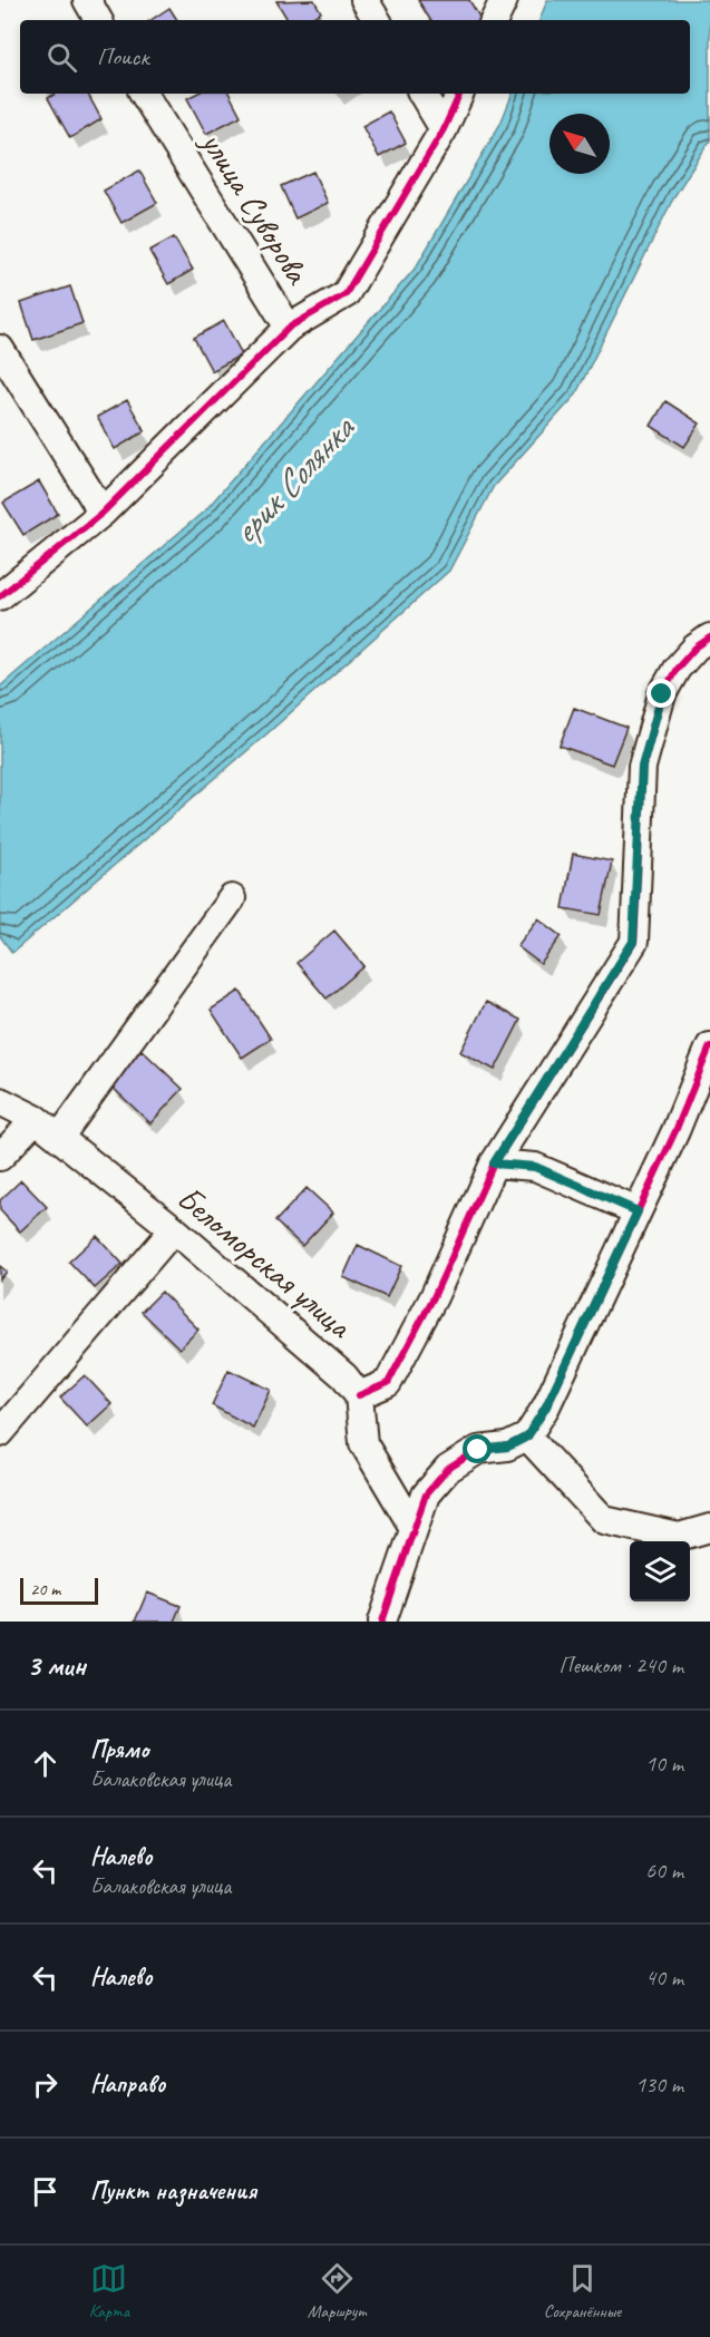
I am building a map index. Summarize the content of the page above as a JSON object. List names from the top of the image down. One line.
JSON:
{"streets":{"street":["улица Суворова","Беломорская улица"]},"water":["ерик Солянка"],"scale_bar":"20 m","north":"top left","page":{"search":"Поиск","scale":"20 m","heading":["3 мин","Пешком · 240 m"],"list":[["Прямо","Балаковская улица","10 m"],["Налево","Балаковская улица","60 m"],["Налево","40 m"],["Направо","130 m"],"Пункт назначения"],"nav":["Карта","Маршрут","Сохранённые"]}}
